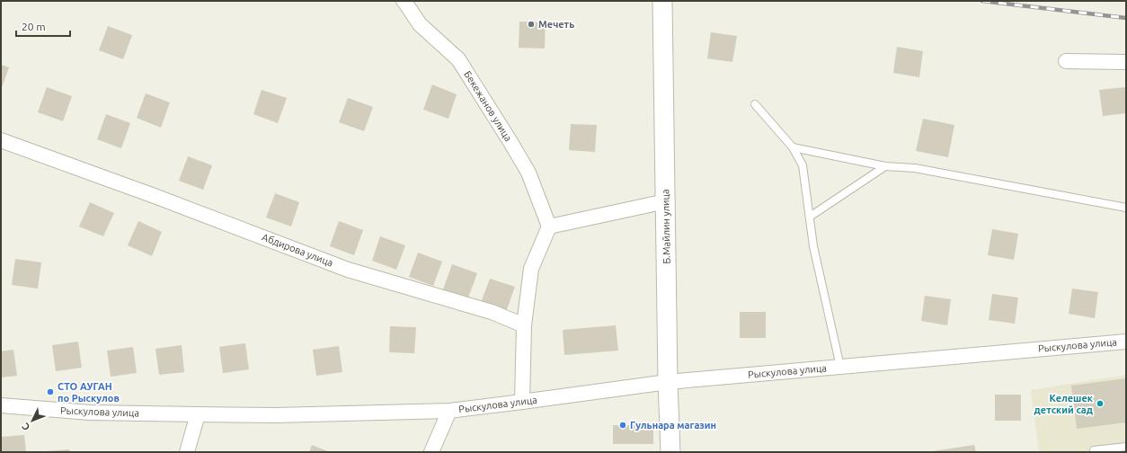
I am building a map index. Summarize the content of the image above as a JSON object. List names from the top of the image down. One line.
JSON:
{"streets":{"street":["Бекежанов улица","Б.Майлин улица","Абдирова улица","Рыскулова улица"]},"crossings":[["Б.Майлин улица","Рыскулова улица"]],"places":["Мечеть","СТО АУГАН по Рыскулов","Келешек детский сад","Гульнара магазин"],"scale_bar":"20 m","north":"bottom left"}
